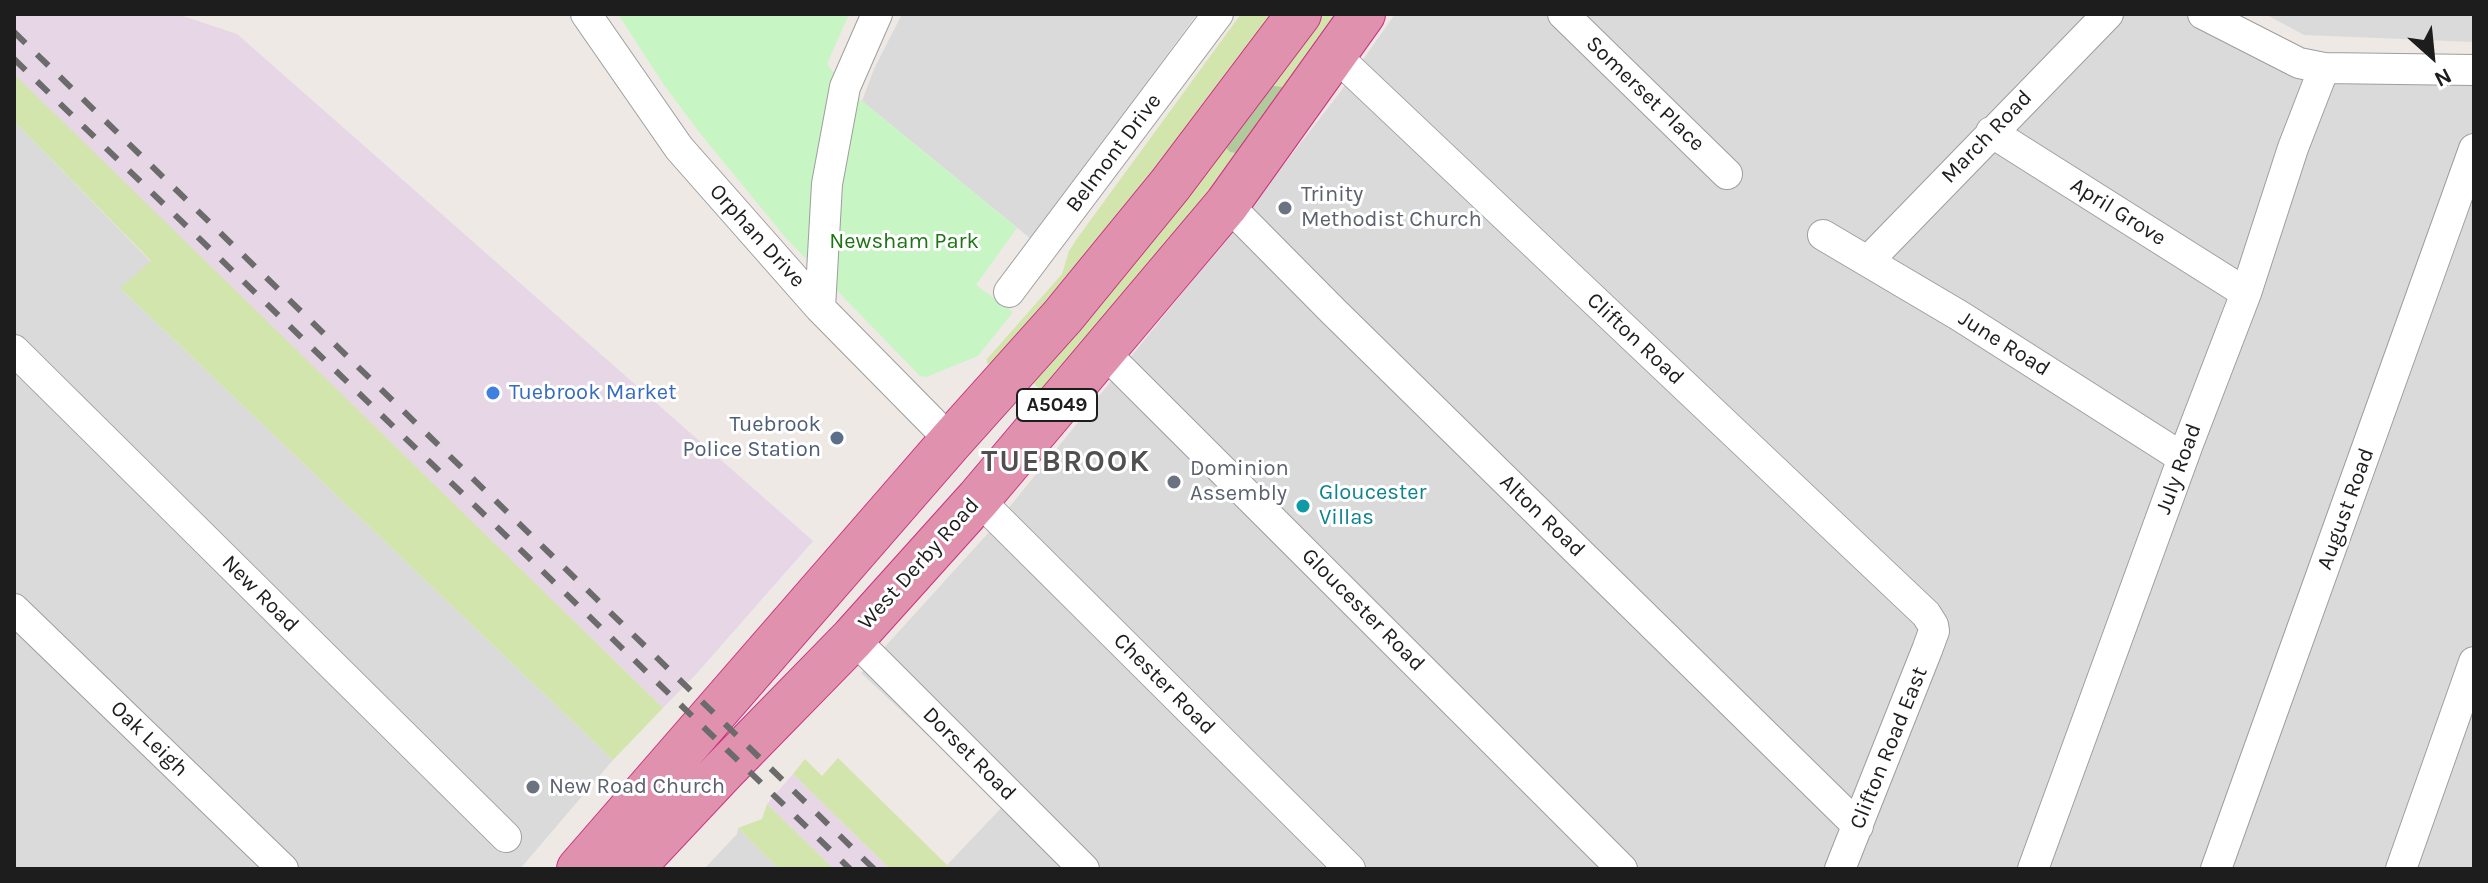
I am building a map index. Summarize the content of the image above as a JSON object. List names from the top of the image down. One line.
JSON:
{"streets":{"highway":["A5049","West Derby Road"],"street":["Somerset Place","March Road","Belmont Drive","April Grove","Orphan Drive","Clifton Road","June Road","July Road","August Road","Alton Road","New Road","Gloucester Road","Chester Road","Oak Leigh","Clifton Road East","Dorset Road"]},"crossings":[["March Road","April Grove"],["March Road","June Road"],["April Grove","July Road"],["Orphan Drive","A5049"],["Clifton Road","West Derby Road"],["Clifton Road","Clifton Road East"],["June Road","July Road"],["Alton Road","West Derby Road"],["Alton Road","Clifton Road East"],["West Derby Road","Gloucester Road"],["West Derby Road","Chester Road"],["West Derby Road","Dorset Road"]],"districts":["TUEBROOK"],"parks":["Newsham Park"],"places":["Trinity Methodist Church","Tuebrook Market","Tuebrook Police Station","Dominion Assembly","Gloucester Villas","New Road Church"],"north":"bottom right"}
